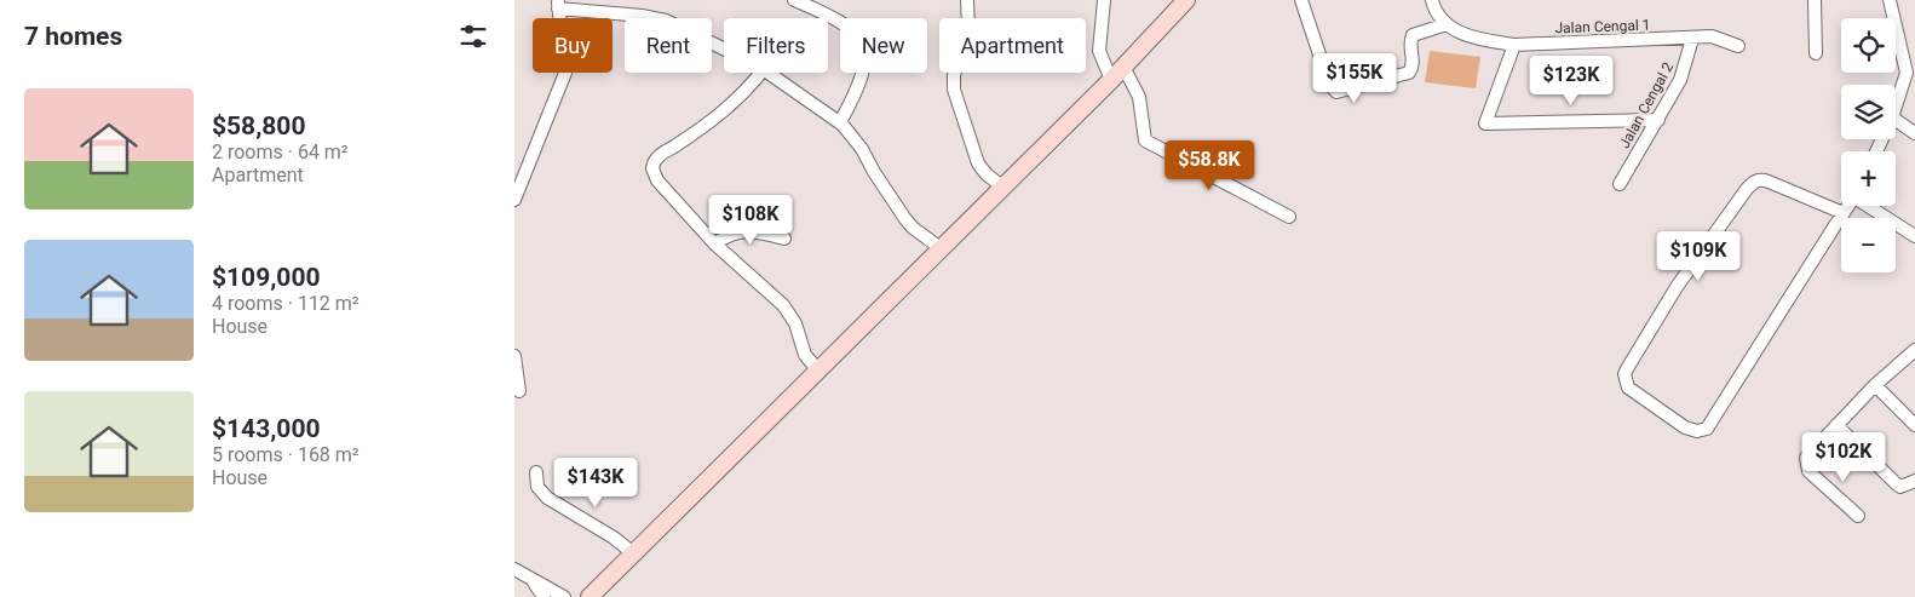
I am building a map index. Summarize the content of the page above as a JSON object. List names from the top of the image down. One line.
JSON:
{"streets":{"street":["Jalan Cengal 1","Jalan Cengal 2"]},"crossings":[["Jalan Cengal 1","Jalan Cengal 2"]],"page":{"heading":"7 homes","map_buttons":["+","−"],"chip":["Buy","Rent","Filters","New","Apartment"],"price":["$155K","$123K","$58.8K","$108K","$109K","$102K","$143K"],"list":[{"name":"$58,800","note":"2 rooms · 64 m² · Apartment"},{"name":"$109,000","note":"4 rooms · 112 m² · House"},{"name":"$143,000","note":"5 rooms · 168 m² · House"}]}}
